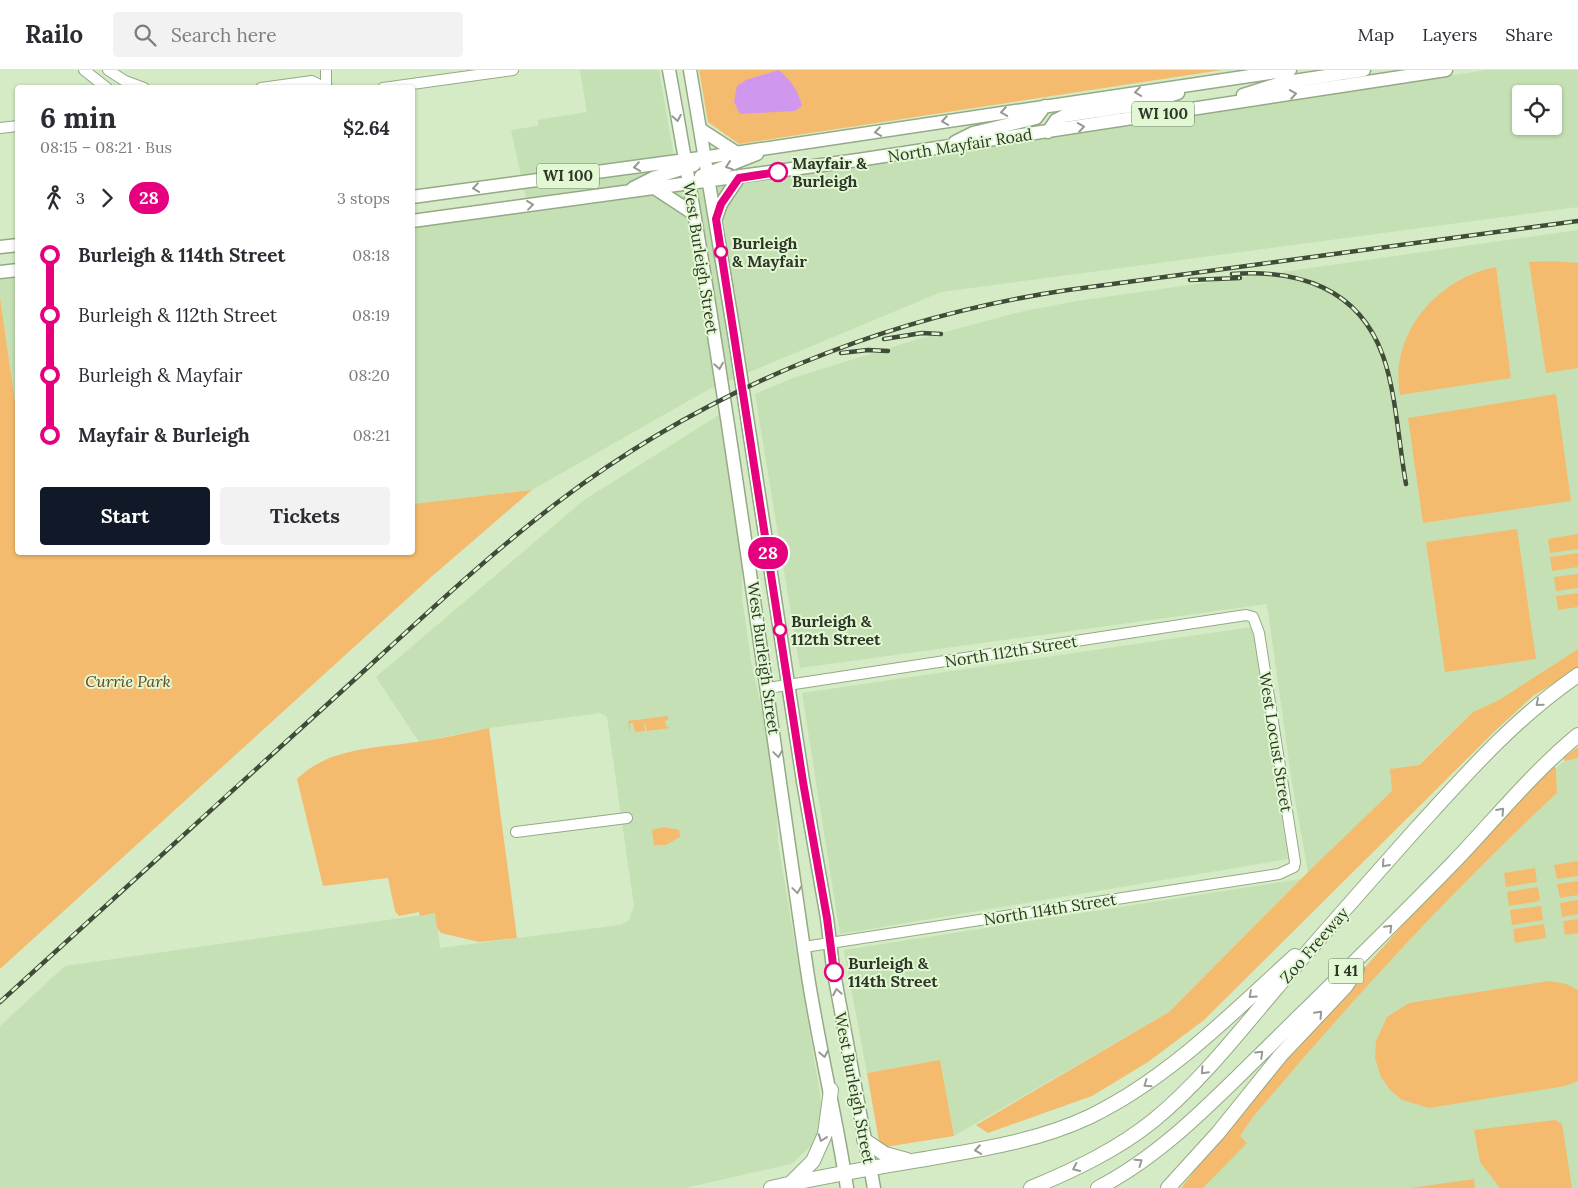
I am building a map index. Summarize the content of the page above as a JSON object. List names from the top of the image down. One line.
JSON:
{"streets":{"highway":["Zoo Freeway","I 41"],"main road":["WI 100","North Mayfair Road","West Burleigh Street"],"street":["North 112th Street","West Locust Street","North 114th Street"]},"crossings":[["WI 100","West Burleigh Street"],["North Mayfair Road","West Burleigh Street"],["West Burleigh Street","North 112th Street"],["West Burleigh Street","North 114th Street"],["North 112th Street","West Locust Street"],["West Locust Street","North 114th Street"]],"parks":["Currie Park"],"places":["Mayfair & Burleigh","Burleigh & Mayfair","Burleigh & 112th Street","Burleigh & 114th Street"],"lines":["bus line 28"],"page":{"header":"Railo","search":"Search here","nav":["Map","Layers","Share"],"on_map":"28","heading":["6 min","08:15 – 08:21 · Bus","$2.64"],"legs":["3","28","3 stops"],"list":[{"name":"Burleigh & 114th Street","value":"08:18"},{"name":"Burleigh & 112th Street","value":"08:19"},{"name":"Burleigh & Mayfair","value":"08:20"},{"name":"Mayfair & Burleigh","value":"08:21"}],"buttons":["Start","Tickets"]}}
